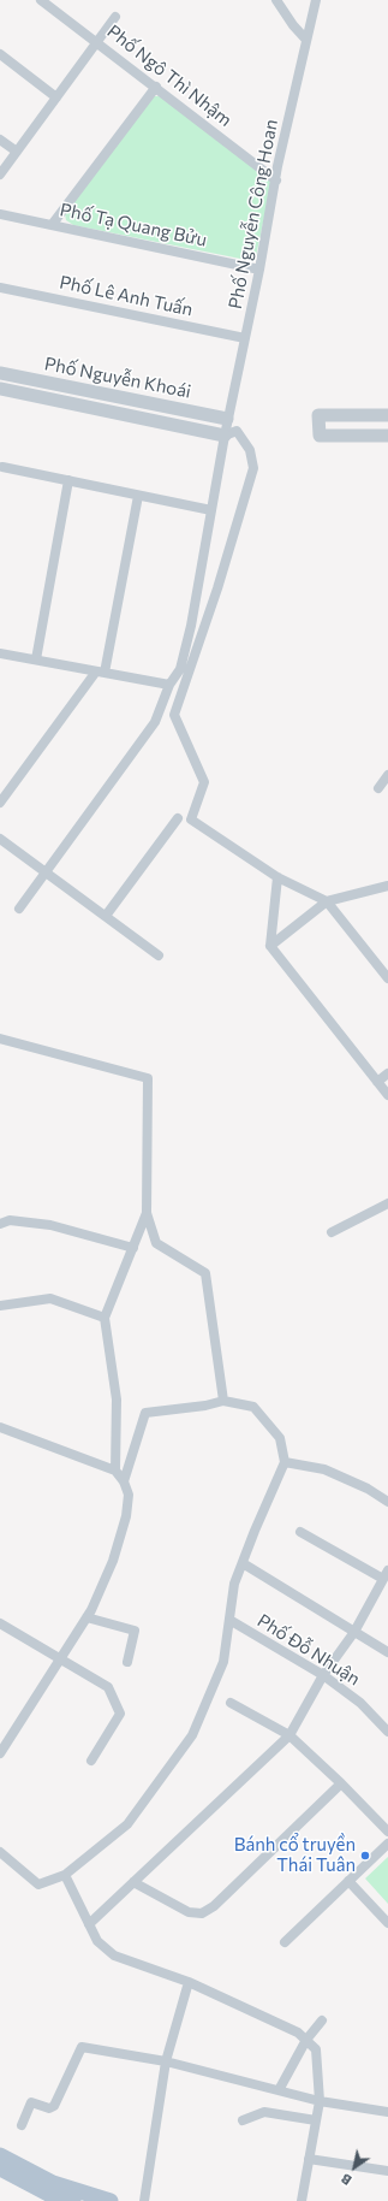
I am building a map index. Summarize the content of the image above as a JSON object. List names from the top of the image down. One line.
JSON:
{"streets":{"street":["Phố Ngô Thì Nhậm","Phố Nguyễn Công Hoan","Phố Tạ Quang Bửu","Phố Lê Anh Tuấn","Phố Nguyễn Khoái","Phố Đỗ Nhuận"]},"crossings":[["Phố Ngô Thì Nhậm","Phố Nguyễn Công Hoan"],["Phố Nguyễn Công Hoan","Phố Tạ Quang Bửu"],["Phố Nguyễn Công Hoan","Phố Lê Anh Tuấn"],["Phố Nguyễn Công Hoan","Phố Nguyễn Khoái"]],"places":["Bánh cổ truyền Thái Tuân"],"north":"bottom left"}
